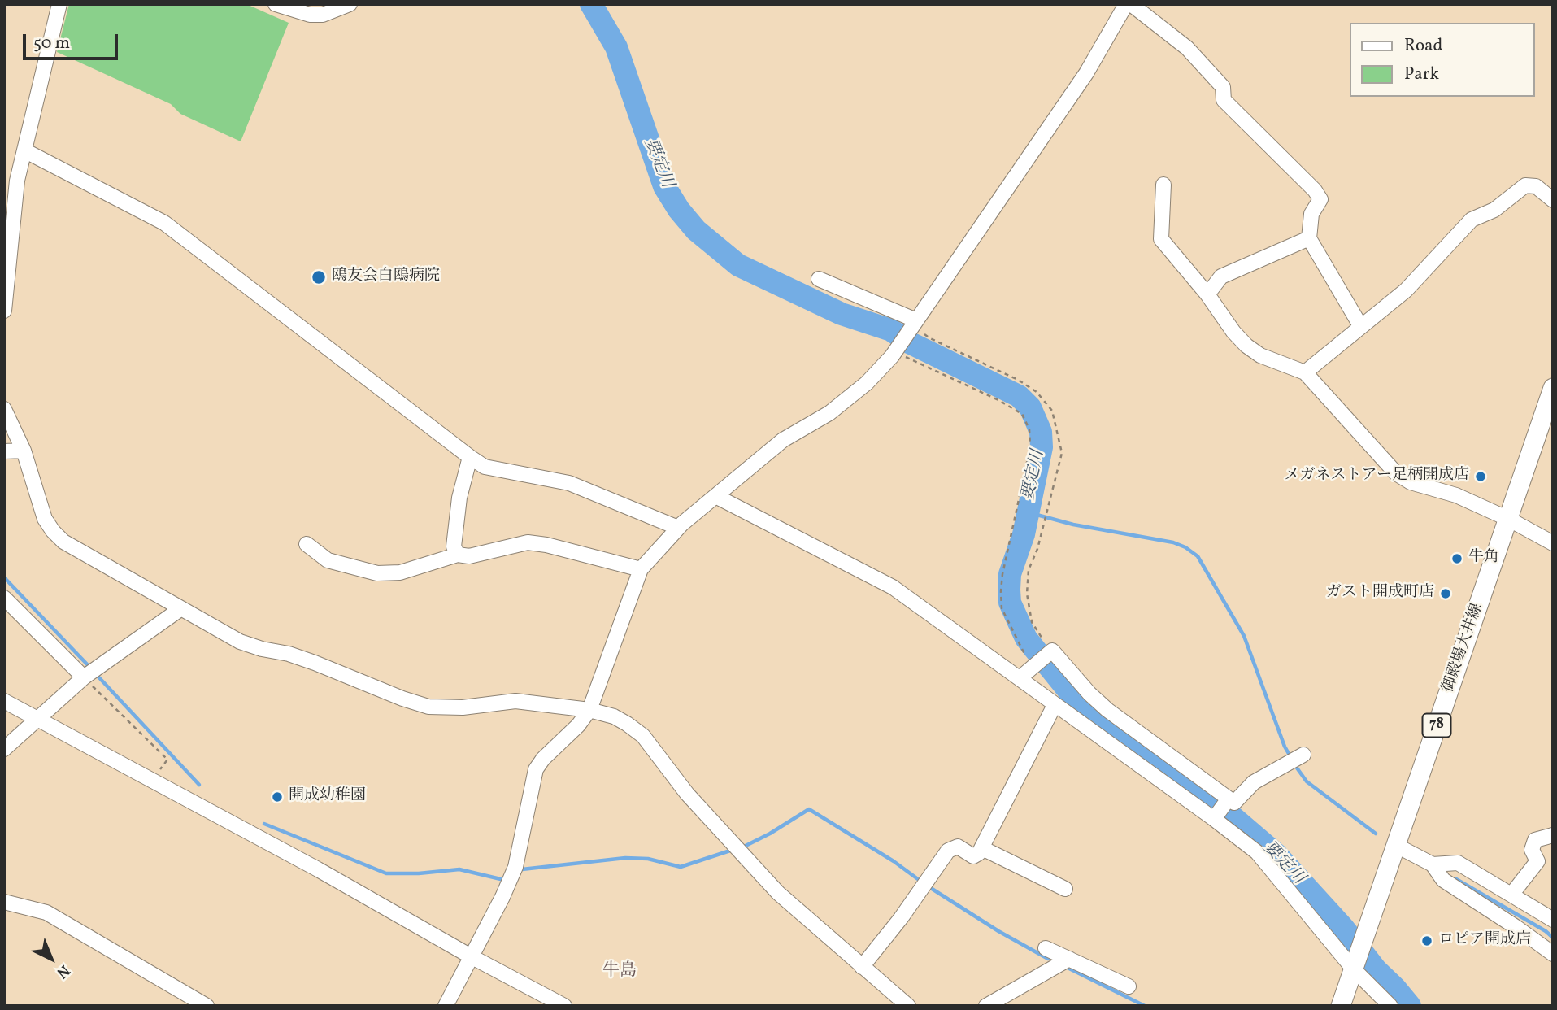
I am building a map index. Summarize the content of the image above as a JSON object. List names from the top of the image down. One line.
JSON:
{"streets":{"main road":["御殿場大井線","78"]},"districts":["牛島"],"water":["要定川"],"places":["鴎友会白鴎病院","メガネストアー足柄開成店","牛角","ガスト開成町店","開成幼稚園","ロピア開成店"],"legend":["Road","Park"],"scale_bar":"50 m","north":"bottom right"}
